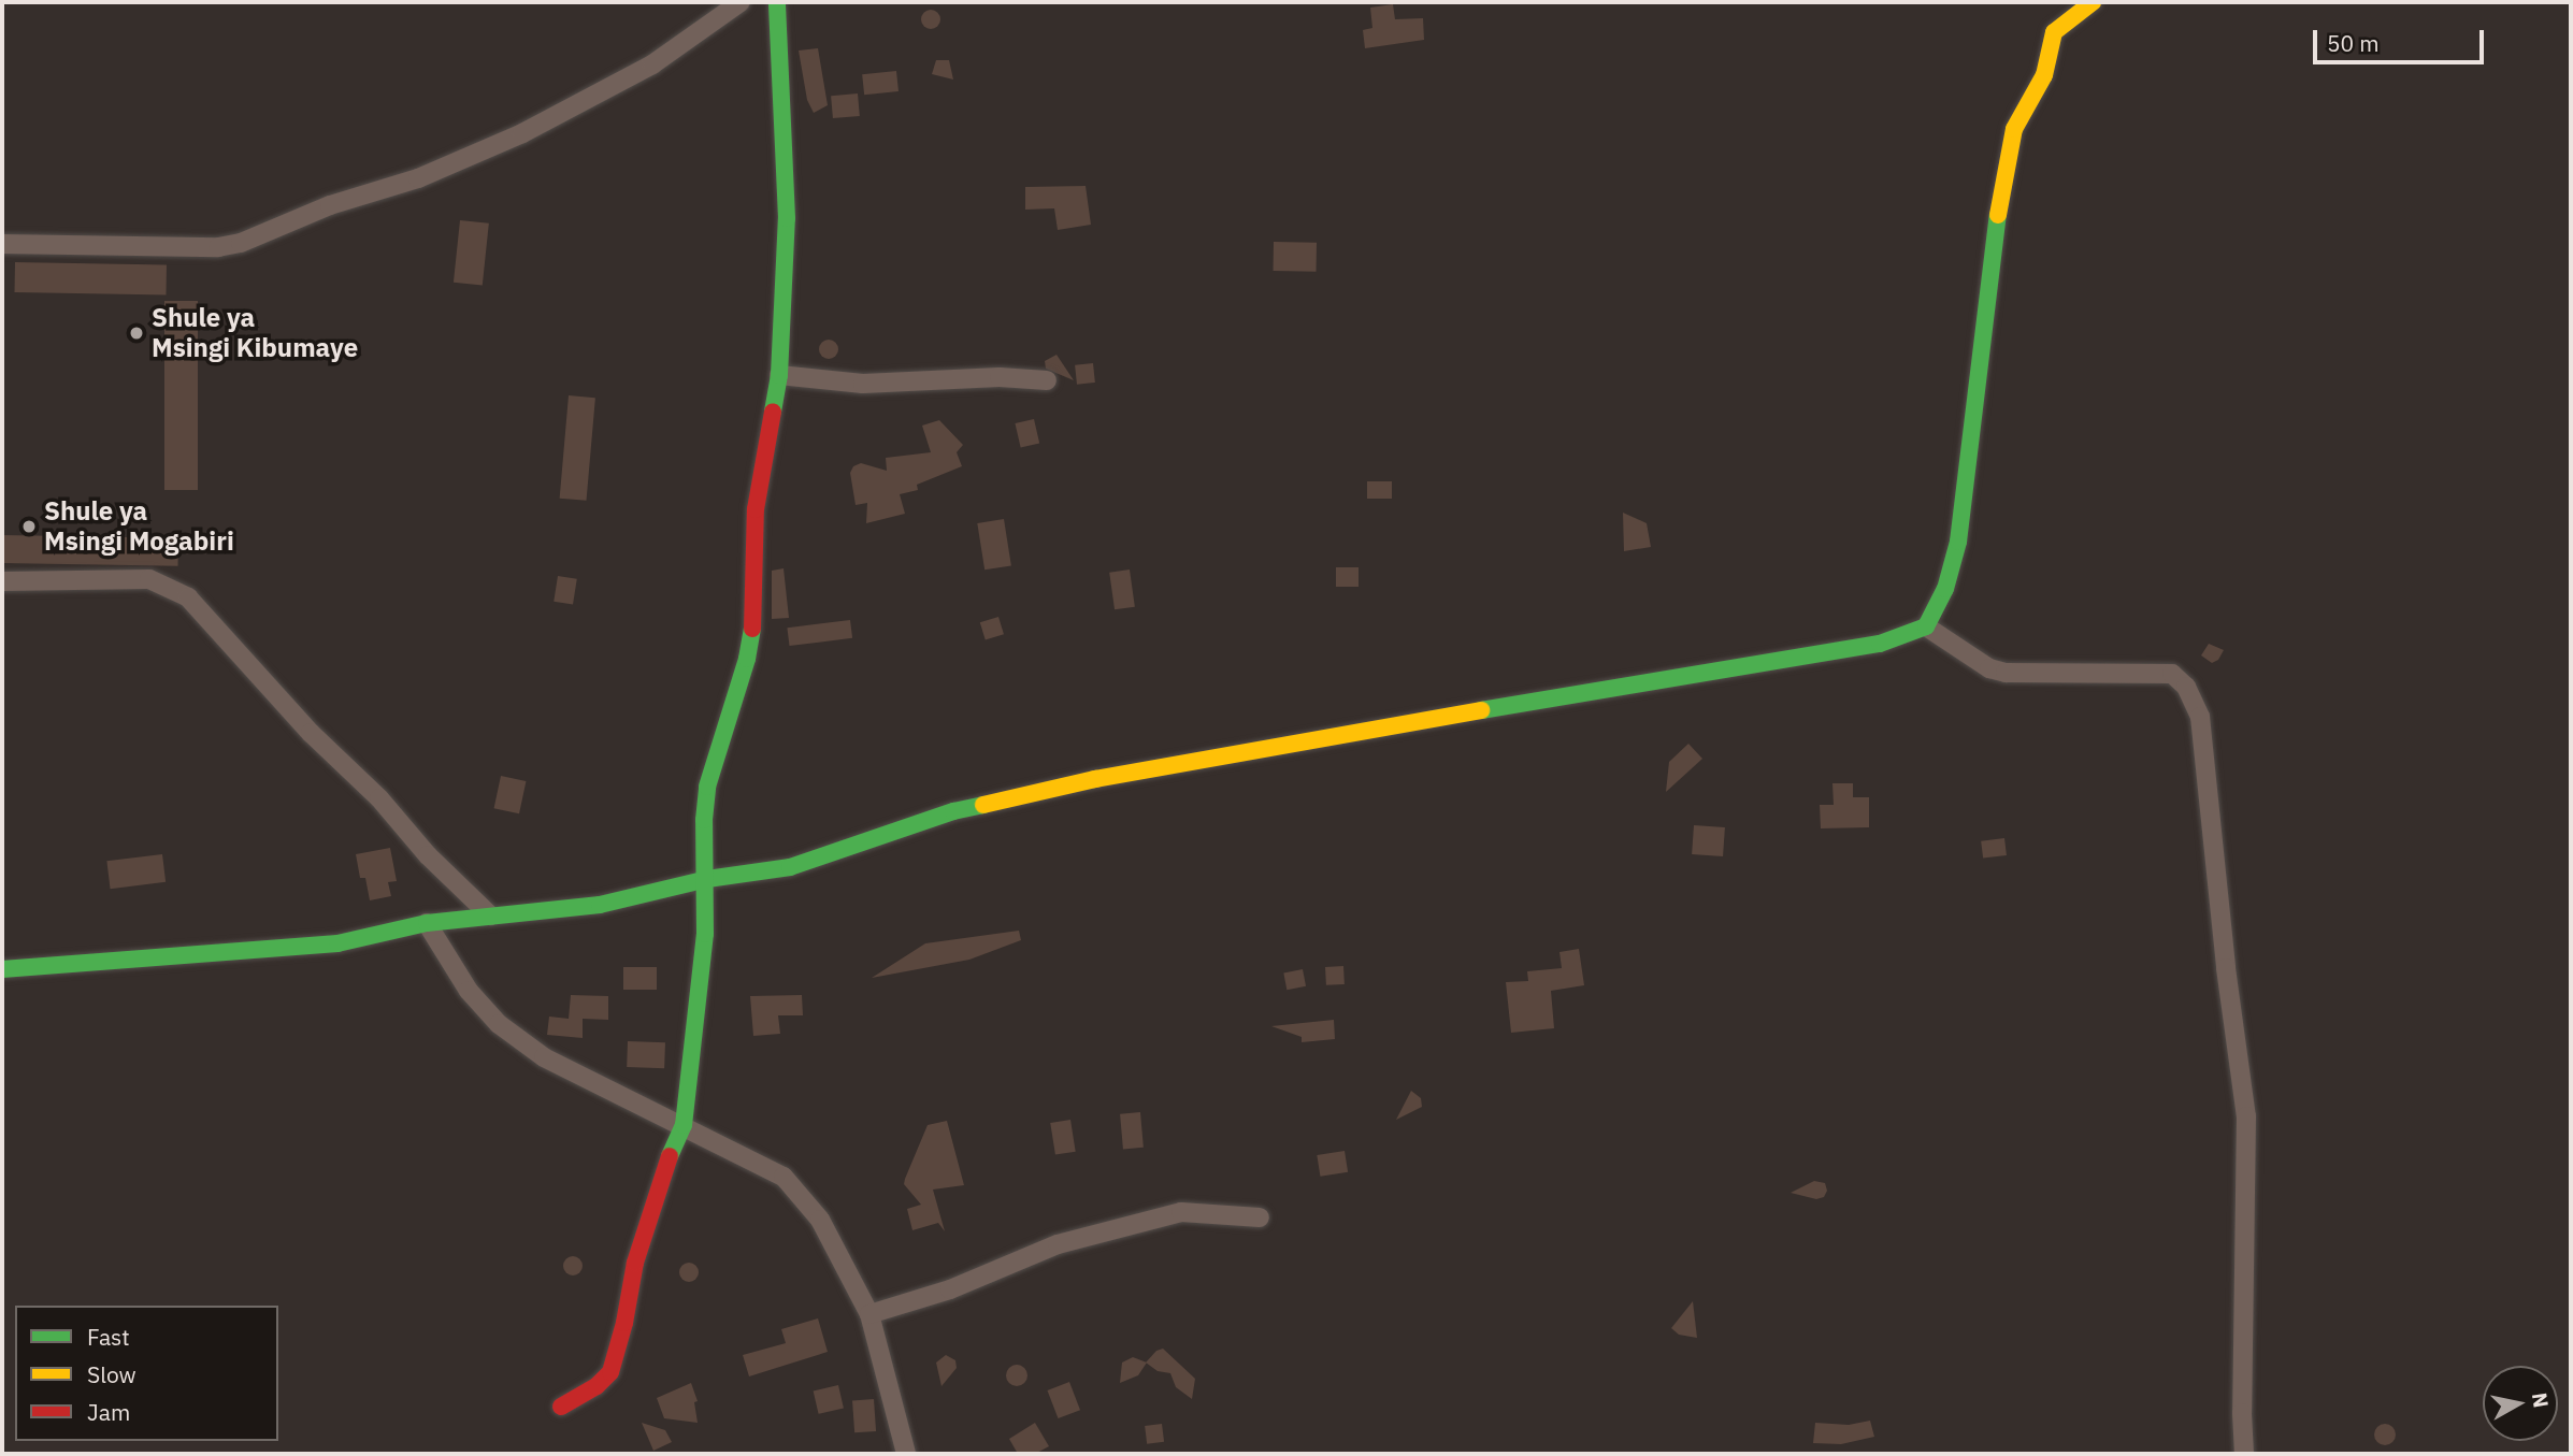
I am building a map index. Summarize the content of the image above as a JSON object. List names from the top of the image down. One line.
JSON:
{"places":["Shule ya Msingi Kibumaye","Shule ya Msingi Mogabiri"],"legend":["Fast","Slow","Jam"],"scale_bar":"50 m","north":"right"}
